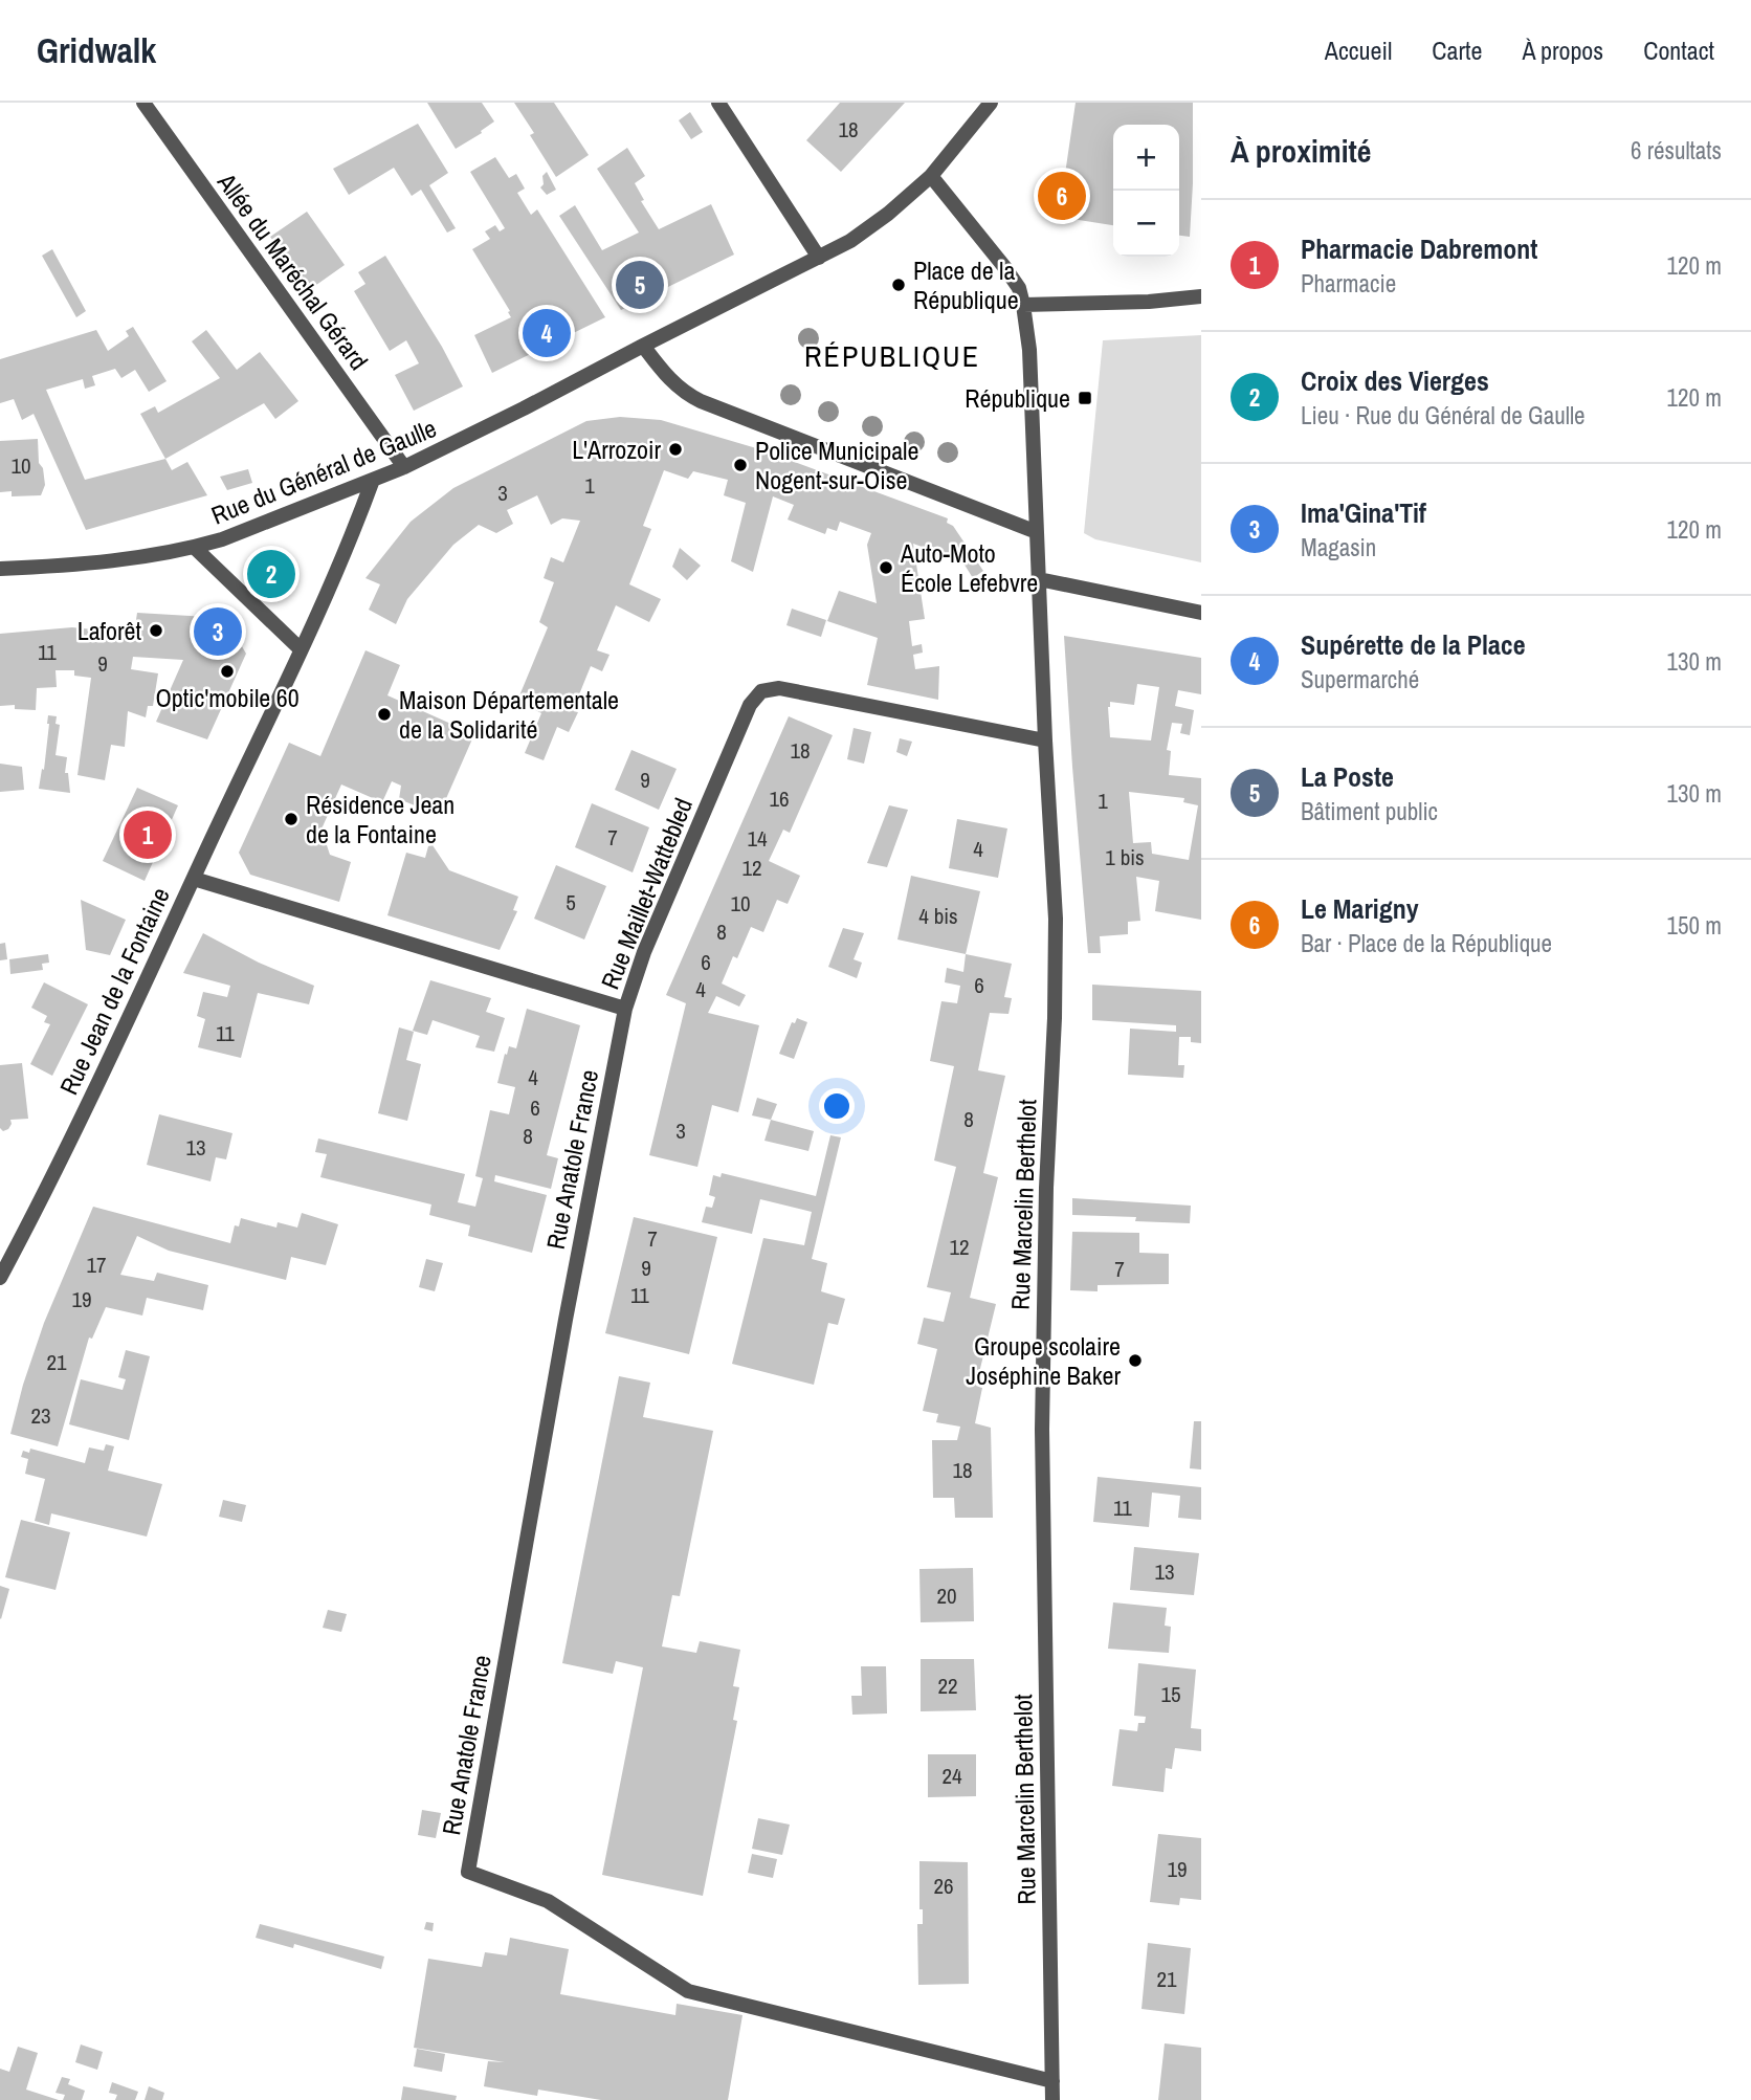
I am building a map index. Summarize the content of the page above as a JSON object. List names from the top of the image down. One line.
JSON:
{"streets":{"street":["Allée du Maréchal Gérard","Rue du Général de Gaulle","Rue Maillet-Wattebled","Rue Jean de la Fontaine","Rue Anatole France","Rue Marcelin Berthelot"]},"crossings":[["Allée du Maréchal Gérard","Rue du Général de Gaulle"],["Rue du Général de Gaulle","Rue Jean de la Fontaine"],["Rue Maillet-Wattebled","Rue Jean de la Fontaine"],["Rue Maillet-Wattebled","Rue Anatole France"],["Rue Maillet-Wattebled","Rue Marcelin Berthelot"],["Rue Anatole France","Rue Marcelin Berthelot"]],"districts":["RÉPUBLIQUE"],"places":{"other":["Place de la République","L'Arrozoir","Police Municipale Nogent-sur-Oise","Auto-Moto École Lefebvre","Laforêt","Optic'mobile 60","Maison Départementale de la Solidarité","Résidence Jean de la Fontaine","Groupe scolaire Joséphine Baker"],"transit":["République"]},"house_numbers":["18","10","1","3","11","9","18","9","16","1","7","14","4","1 bis","12","5","10","4 bis","8","6","6","4","11","4","6","8","3","8","13","7","12","17","9","7","11","19","21","23","18","11","13","20","22","15","24","19","26","21"],"page":{"header":"Gridwalk","nav":["Accueil","Carte","À propos","Contact"],"heading":["À proximité","6 résultats"],"map_buttons":["+","−"],"pins":["6","5","4","2","3","1"],"list":[{"mark":"1","name":"Pharmacie Dabremont","note":"Pharmacie","value":"120 m"},{"mark":"2","name":"Croix des Vierges","note":"Lieu · Rue du Général de Gaulle","value":"120 m"},{"mark":"3","name":"Ima'Gina'Tif","note":"Magasin","value":"120 m"},{"mark":"4","name":"Supérette de la Place","note":"Supermarché","value":"130 m"},{"mark":"5","name":"La Poste","note":"Bâtiment public","value":"130 m"},{"mark":"6","name":"Le Marigny","note":"Bar · Place de la République","value":"150 m"}]}}
